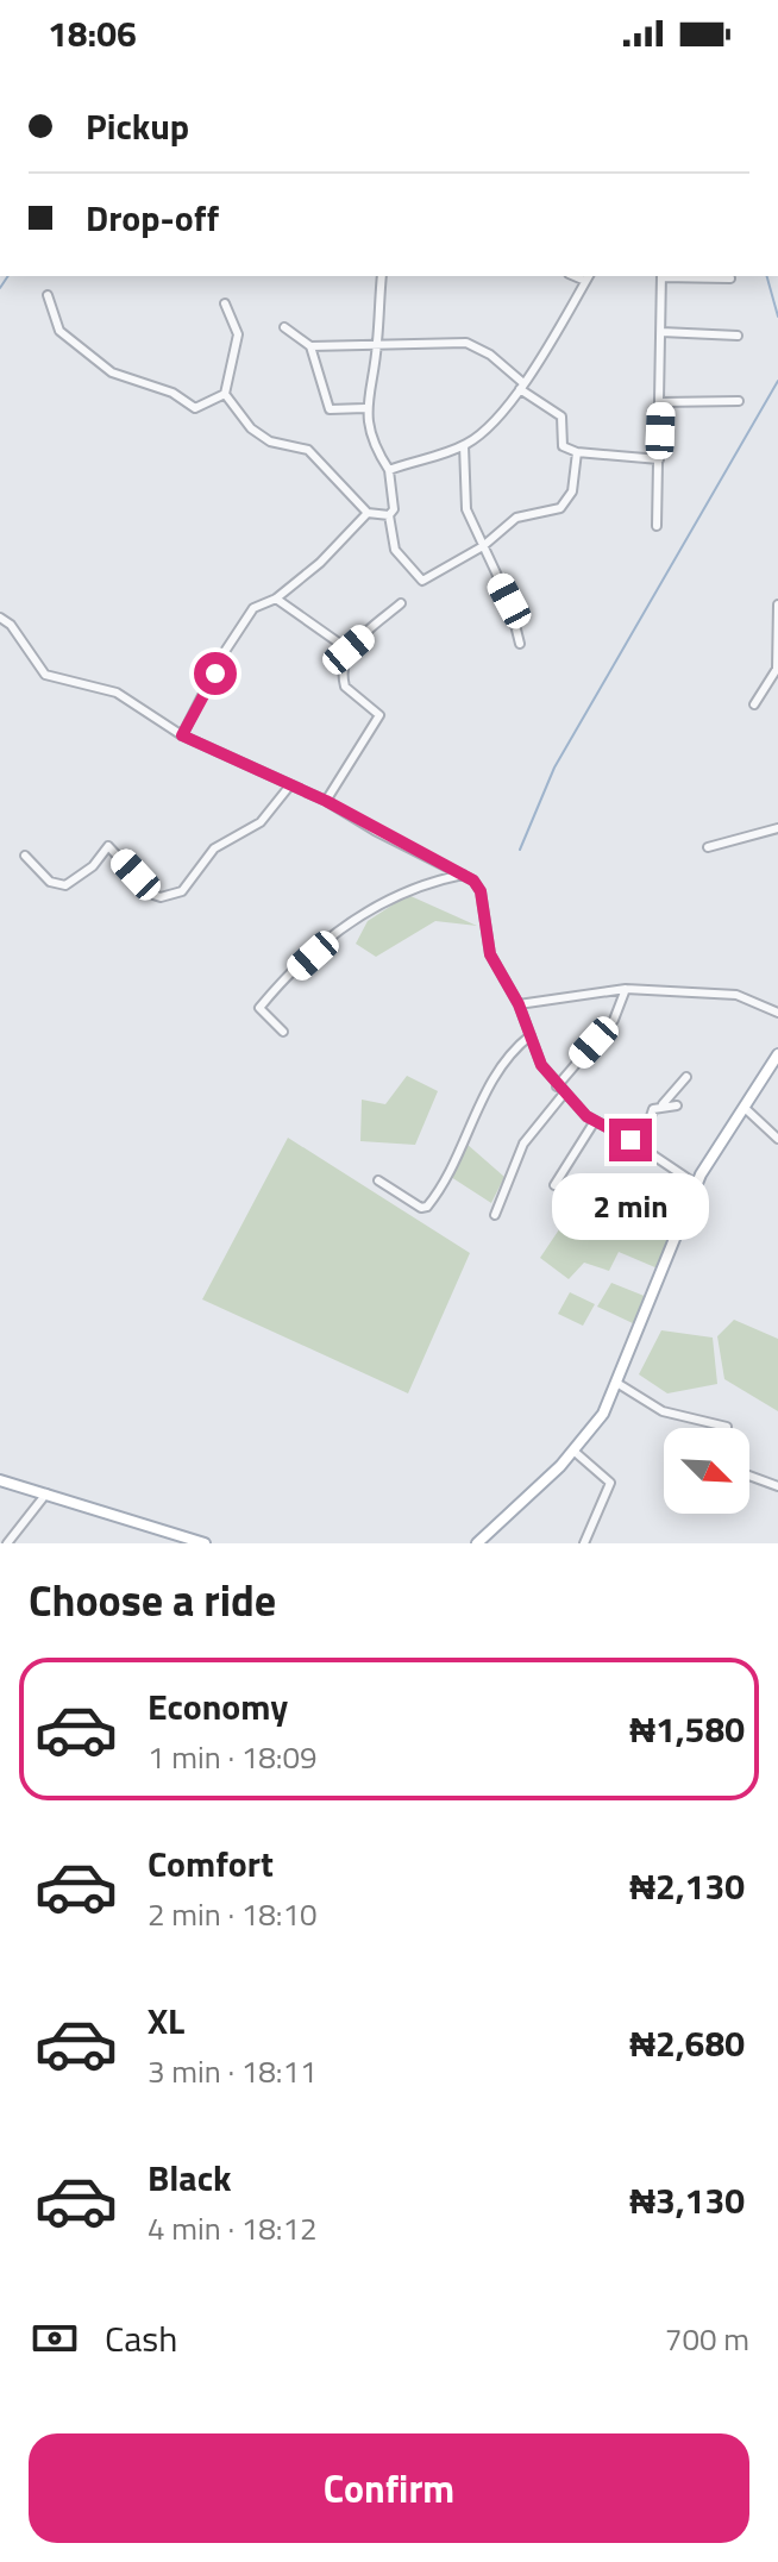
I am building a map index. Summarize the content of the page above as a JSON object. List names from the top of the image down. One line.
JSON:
{"north":"bottom right","page":{"status":"18:06","banner":["Pickup","Drop-off"],"bubble":"2 min","heading":"Choose a ride","list":[{"name":"Economy","note":"1 min · 18:09","value":"₦1,580"},{"name":"Comfort","note":"2 min · 18:10","value":"₦2,130"},{"name":"XL","note":"3 min · 18:11","value":"₦2,680"},{"name":"Black","note":"4 min · 18:12","value":"₦3,130"}],"pay":["Cash","700 m"],"buttons":"Confirm"}}
